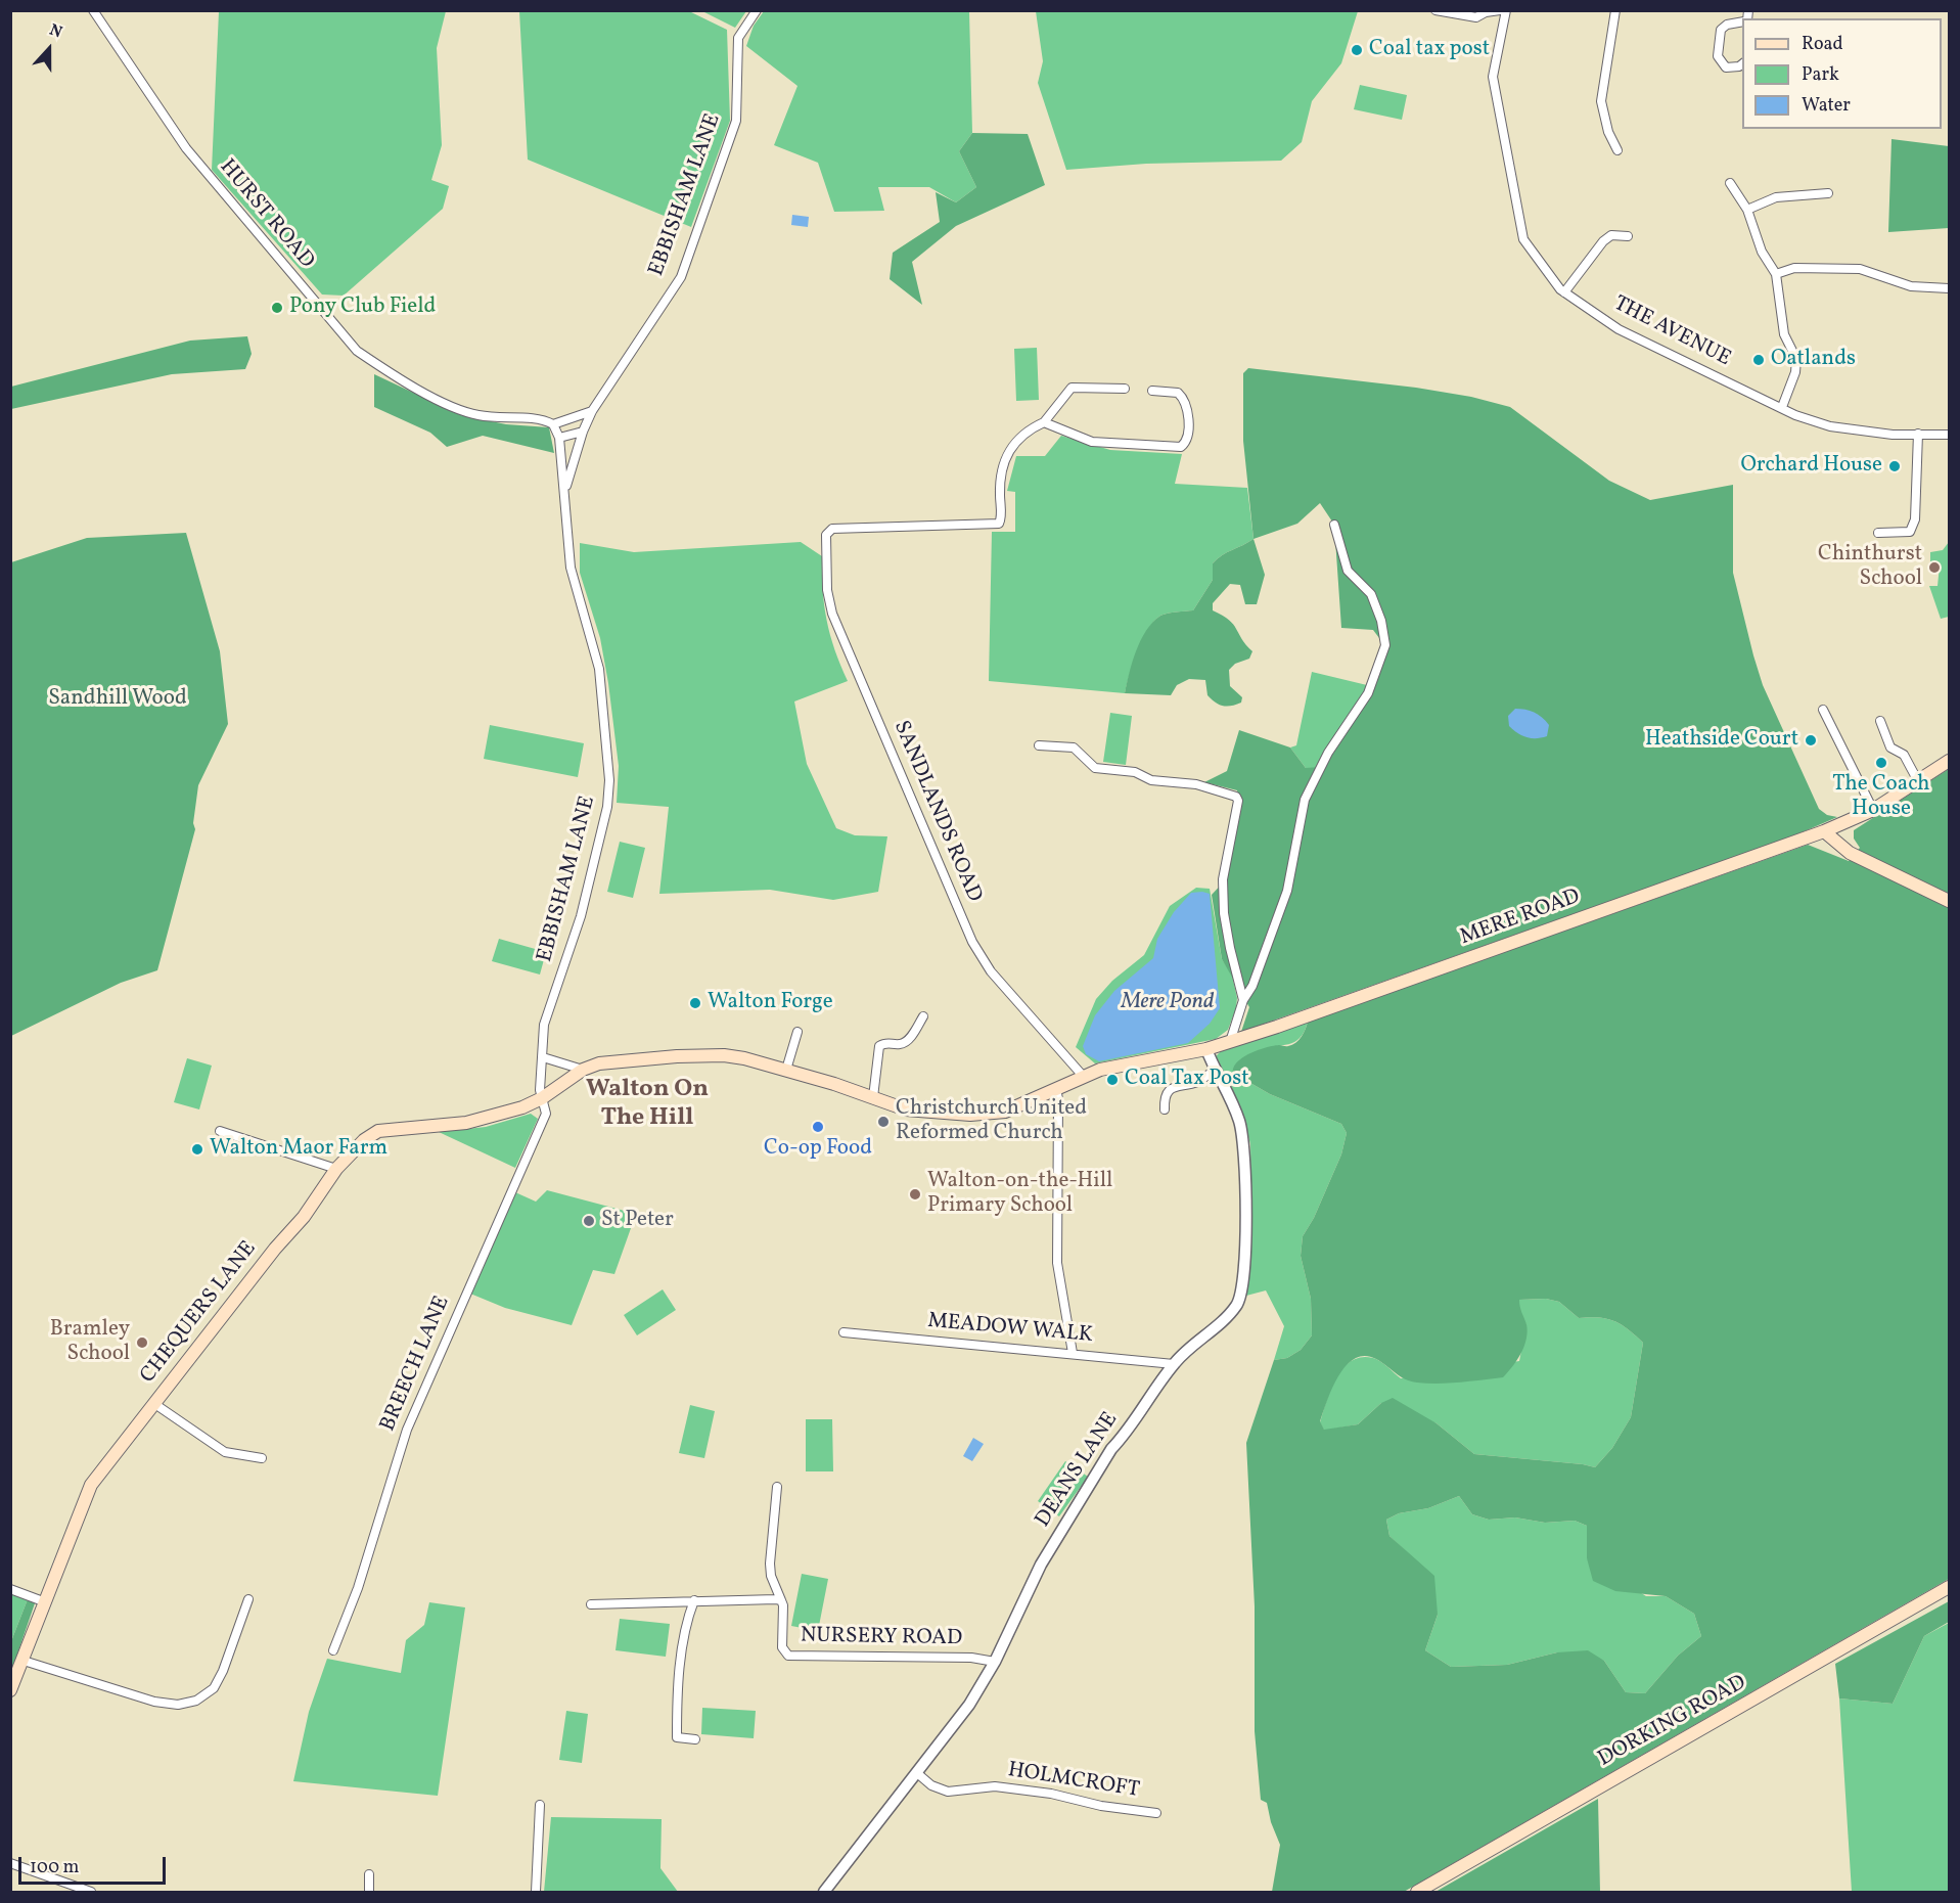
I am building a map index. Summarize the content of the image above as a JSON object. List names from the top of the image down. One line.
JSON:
{"streets":{"main road":["MERE ROAD","CHEQUERS LANE","DORKING ROAD"],"street":["EBBISHAM LANE","HURST ROAD","THE AVENUE","SANDLANDS ROAD","MEADOW WALK","BREECH LANE","DEANS LANE","NURSERY ROAD","HOLMCROFT"]},"crossings":[["EBBISHAM LANE","HURST ROAD"],["EBBISHAM LANE","CHEQUERS LANE"],["EBBISHAM LANE","BREECH LANE"],["SANDLANDS ROAD","MERE ROAD"],["MERE ROAD","CHEQUERS LANE"],["MERE ROAD","DEANS LANE"],["CHEQUERS LANE","BREECH LANE"],["MEADOW WALK","DEANS LANE"],["DEANS LANE","NURSERY ROAD"],["DEANS LANE","HOLMCROFT"]],"districts":["Walton On The Hill"],"water":["Mere Pond"],"parks":["Sandhill Wood"],"places":["Coal tax post","Pony Club Field","Oatlands","Orchard House","Chinthurst School","Heathside Court","The Coach House","Walton Forge","Coal Tax Post","Christchurch United Reformed Church","Co-op Food","Walton Maor Farm","Walton-on-the-Hill Primary School","St Peter","Bramley School"],"legend":["Road","Park","Water"],"scale_bar":"100 m","north":"top"}
